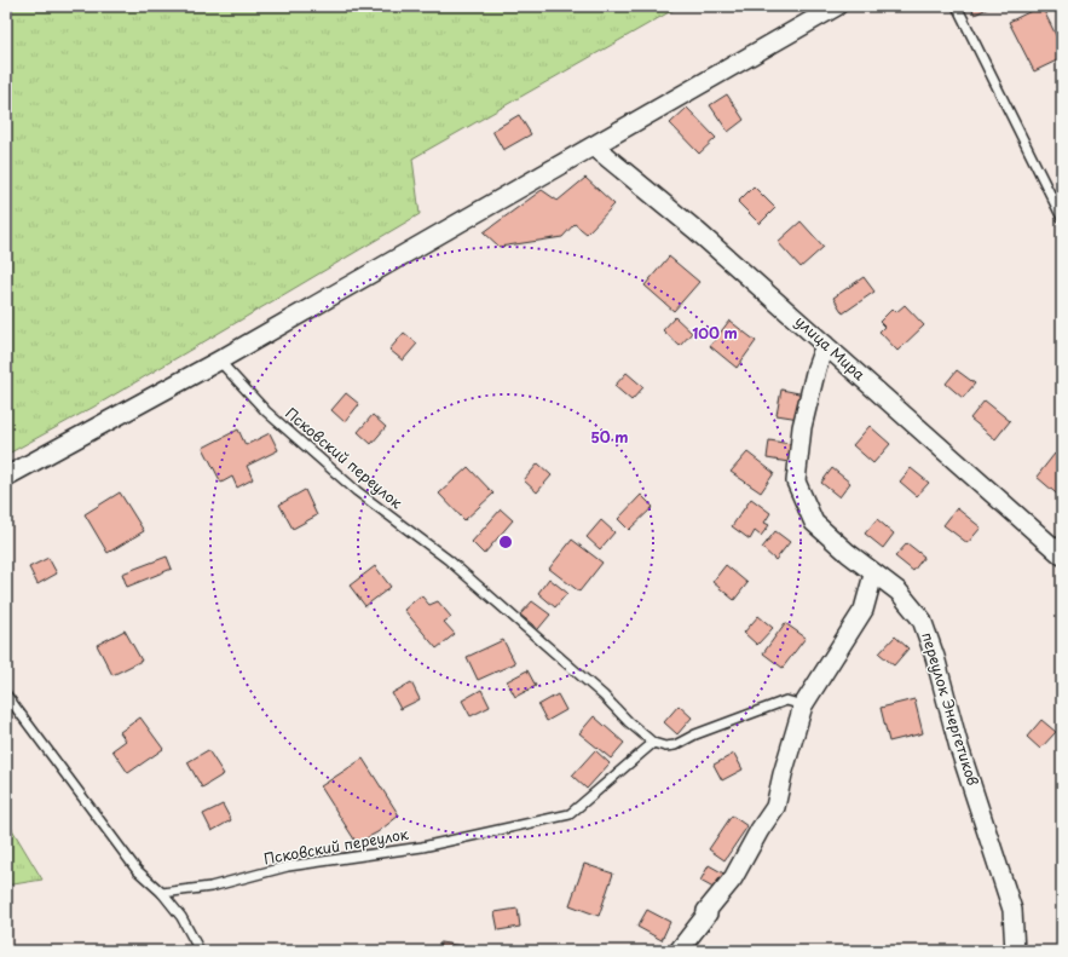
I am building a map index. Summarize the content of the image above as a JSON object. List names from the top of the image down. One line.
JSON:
{"streets":{"street":["улица Мира","переулок Энергетиков"],"lane":["Псковский переулок"]},"crossings":[["улица Мира","переулок Энергетиков"]],"rings":["100 m","50 m"]}
